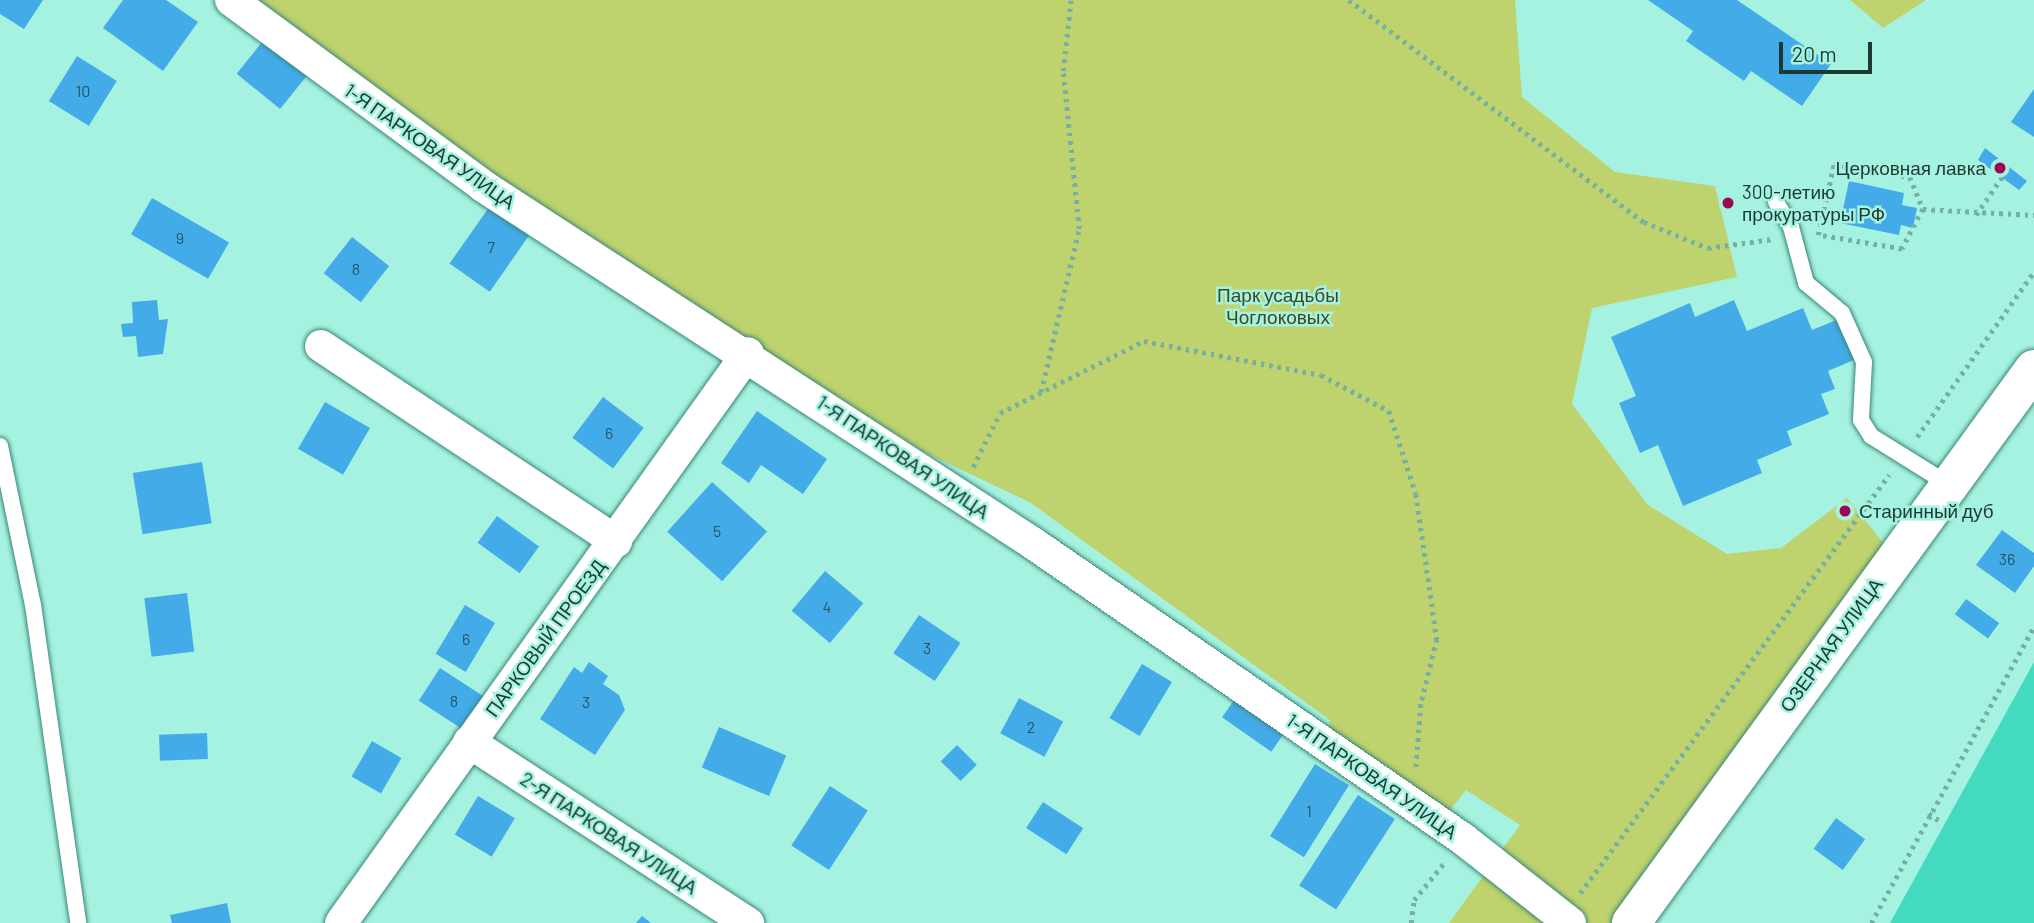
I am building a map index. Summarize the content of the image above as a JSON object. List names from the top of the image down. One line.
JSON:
{"streets":{"main road":["ОЗЕРНАЯ УЛИЦА"],"street":["1-Я ПАРКОВАЯ УЛИЦА","ПАРКОВЫЙ ПРОЕЗД","2-Я ПАРКОВАЯ УЛИЦА"]},"crossings":[["1-Я ПАРКОВАЯ УЛИЦА","ПАРКОВЫЙ ПРОЕЗД"],["ПАРКОВЫЙ ПРОЕЗД","2-Я ПАРКОВАЯ УЛИЦА"]],"parks":["Парк усадьбы Чоглоковых"],"places":["Церковная лавка","300-летию прокуратуры РФ","Старинный дуб"],"house_numbers":["10","9","7","8","6","5","36","4","6","3","8","3","2","1"],"scale_bar":"20 m"}
